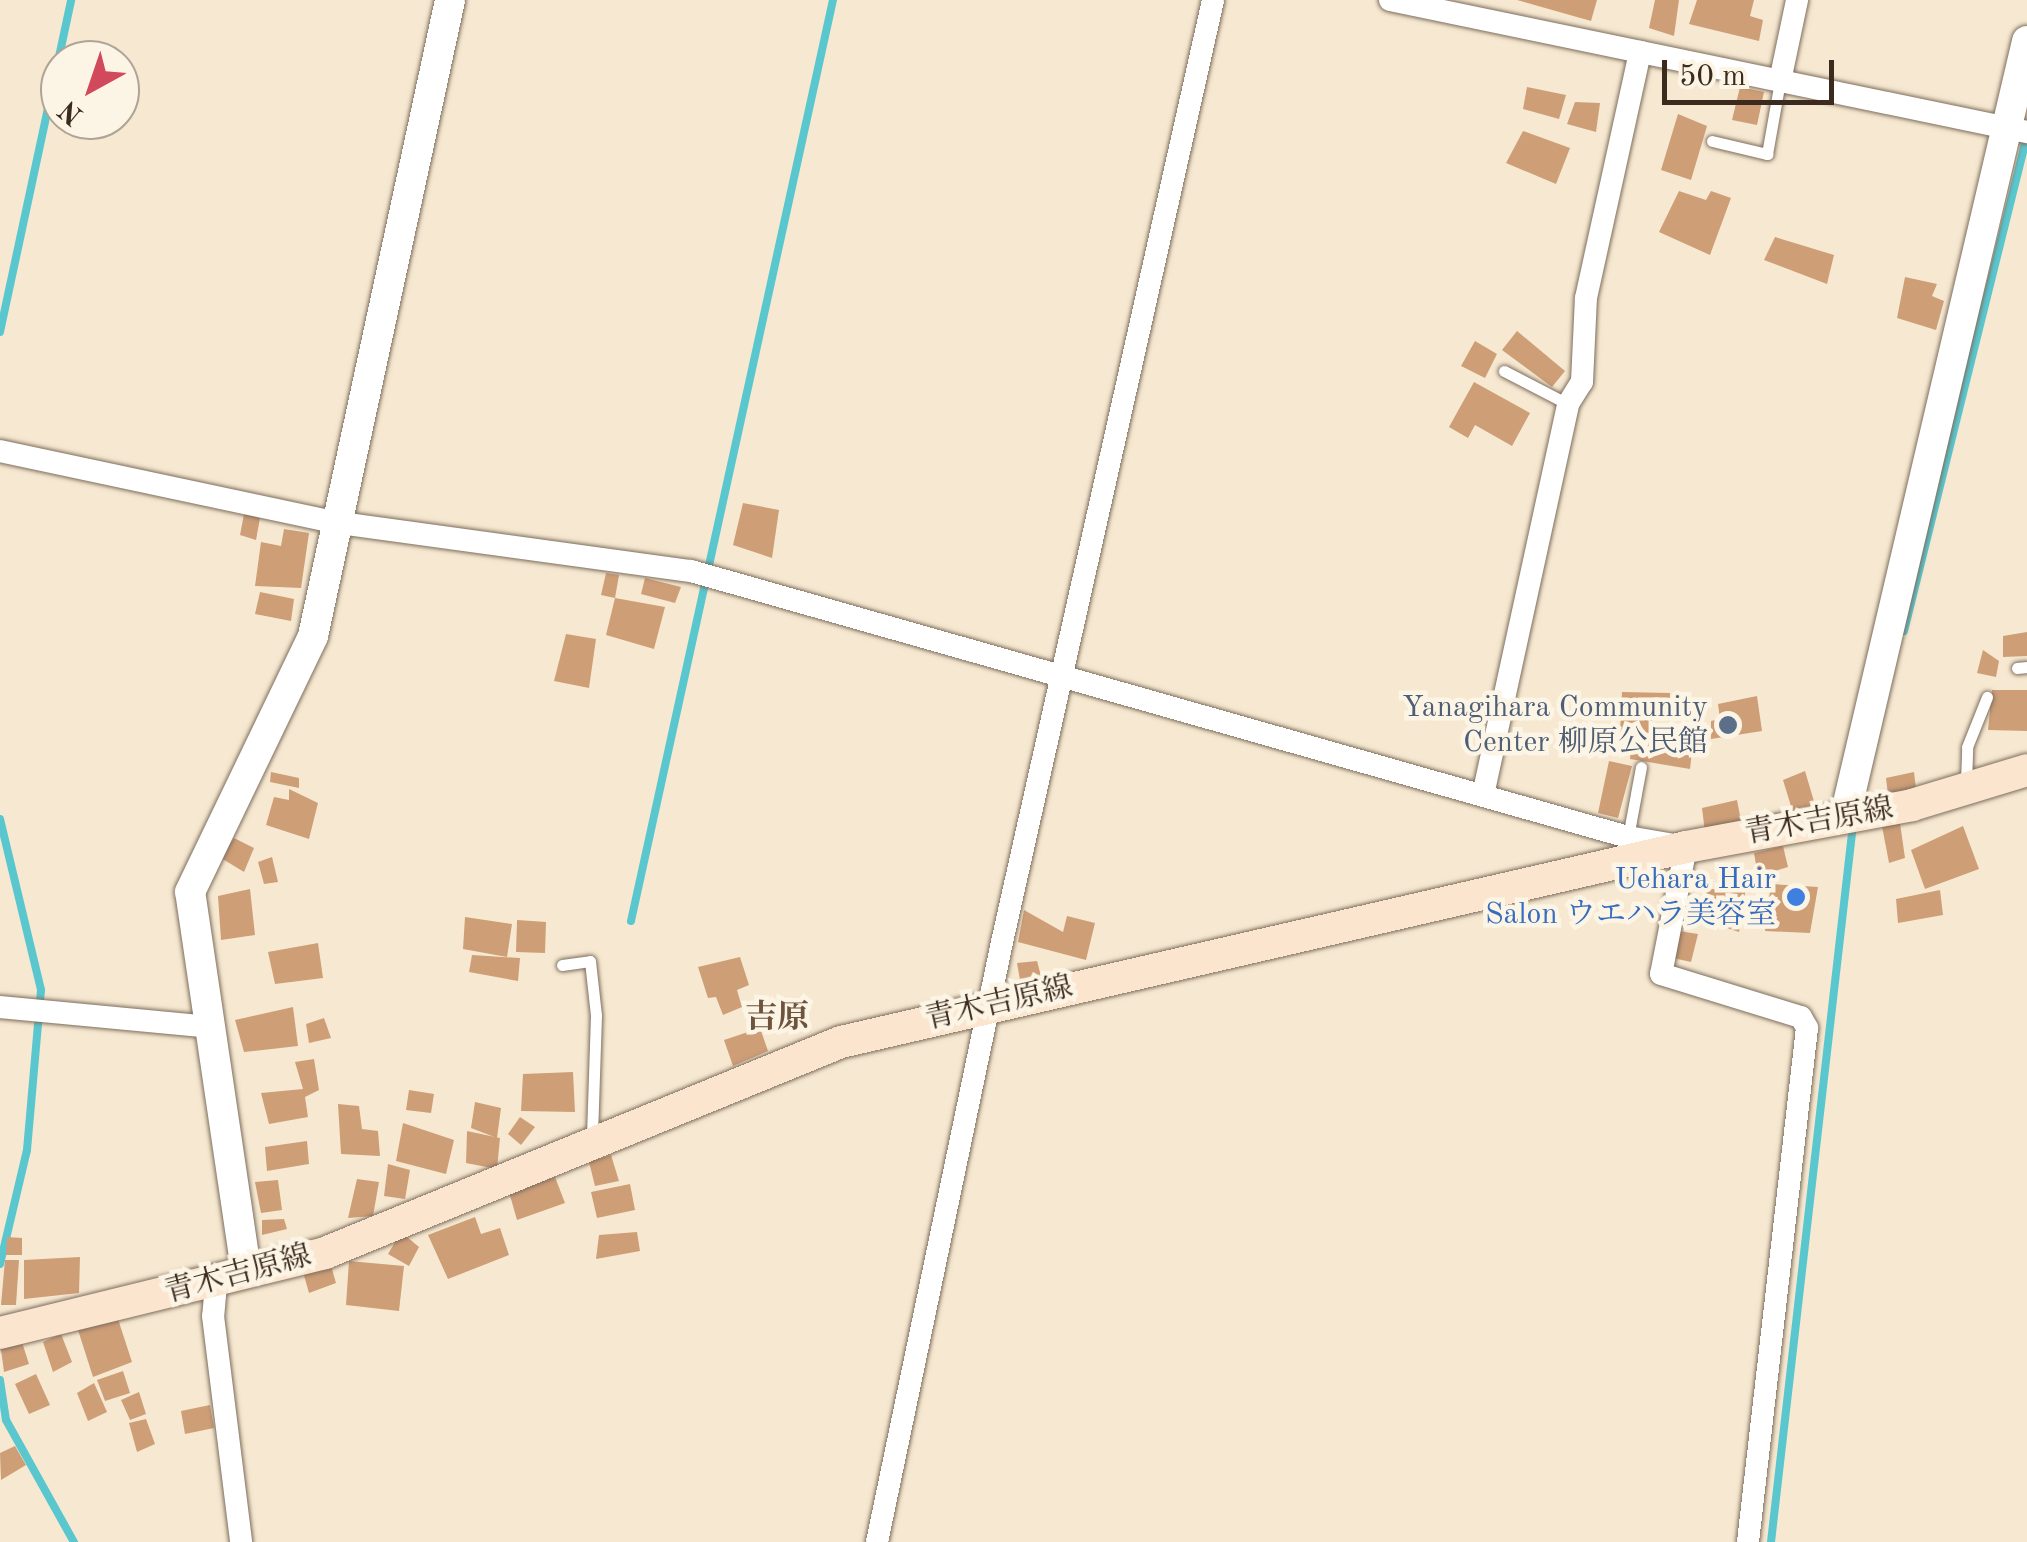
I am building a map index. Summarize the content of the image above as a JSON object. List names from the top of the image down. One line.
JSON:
{"streets":{"main road":["青木吉原線"]},"districts":["吉原"],"places":["Yanagihara Community Center 柳原公民館","Uehara Hair Salon ウエハラ美容室"],"scale_bar":"50 m","north":"bottom left"}
